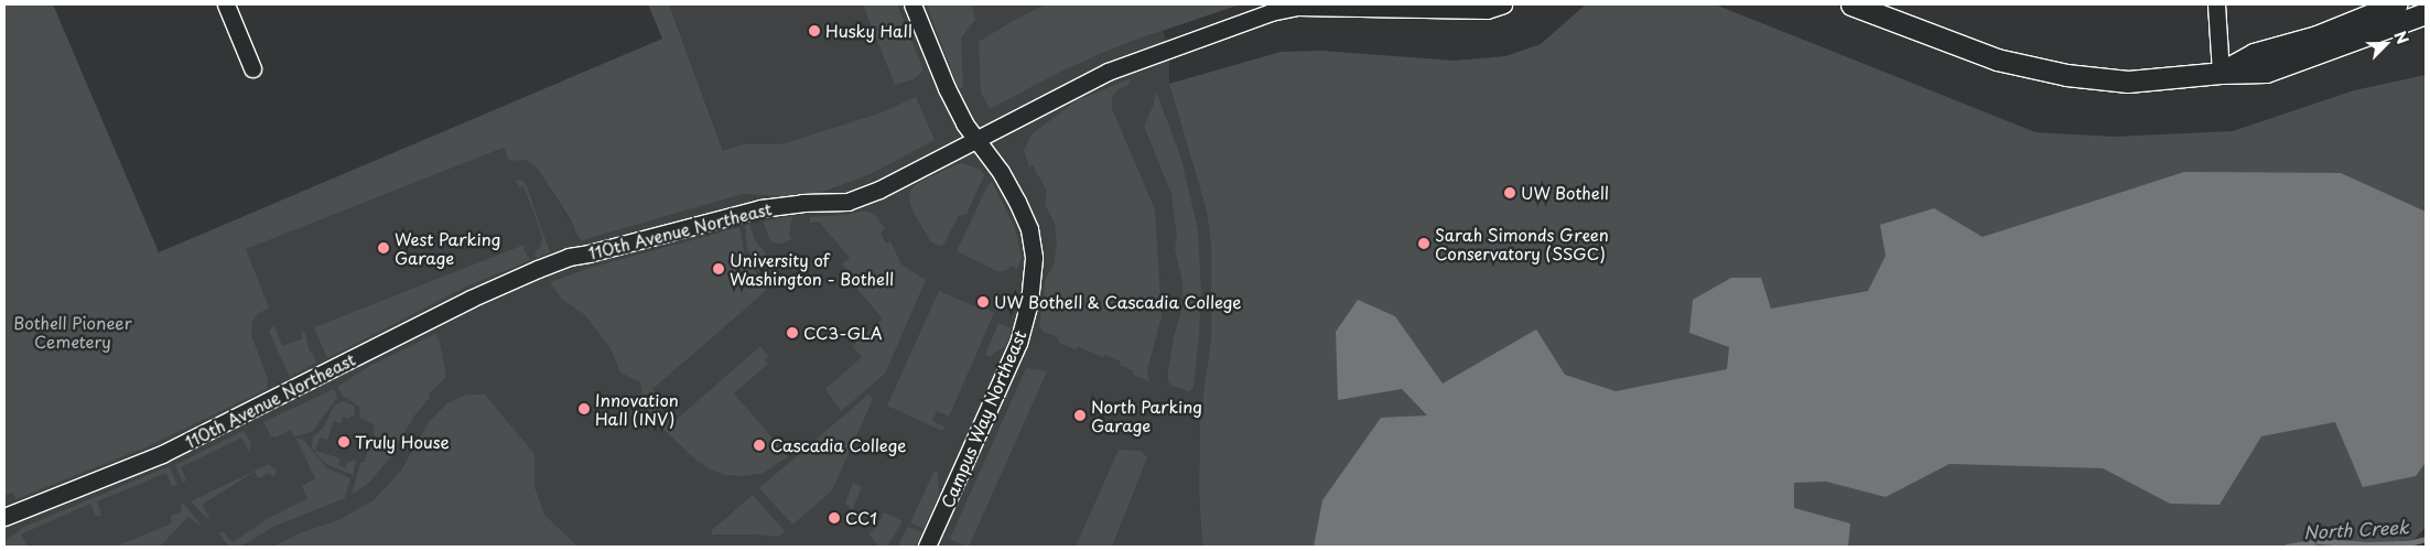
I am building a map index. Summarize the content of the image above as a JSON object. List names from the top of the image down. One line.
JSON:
{"streets":{"street":["110th Avenue Northeast","Campus Way Northeast"]},"crossings":[["110th Avenue Northeast","Campus Way Northeast"]],"water":["North Creek"],"parks":["Bothell Pioneer Cemetery"],"places":["Husky Hall","UW Bothell","Sarah Simonds Green Conservatory (SSGC)","West Parking Garage","University of Washington - Bothell","UW Bothell & Cascadia College","CC3-GLA","Innovation Hall (INV)","North Parking Garage","Truly House","Cascadia College","CC1"],"north":"top right"}
